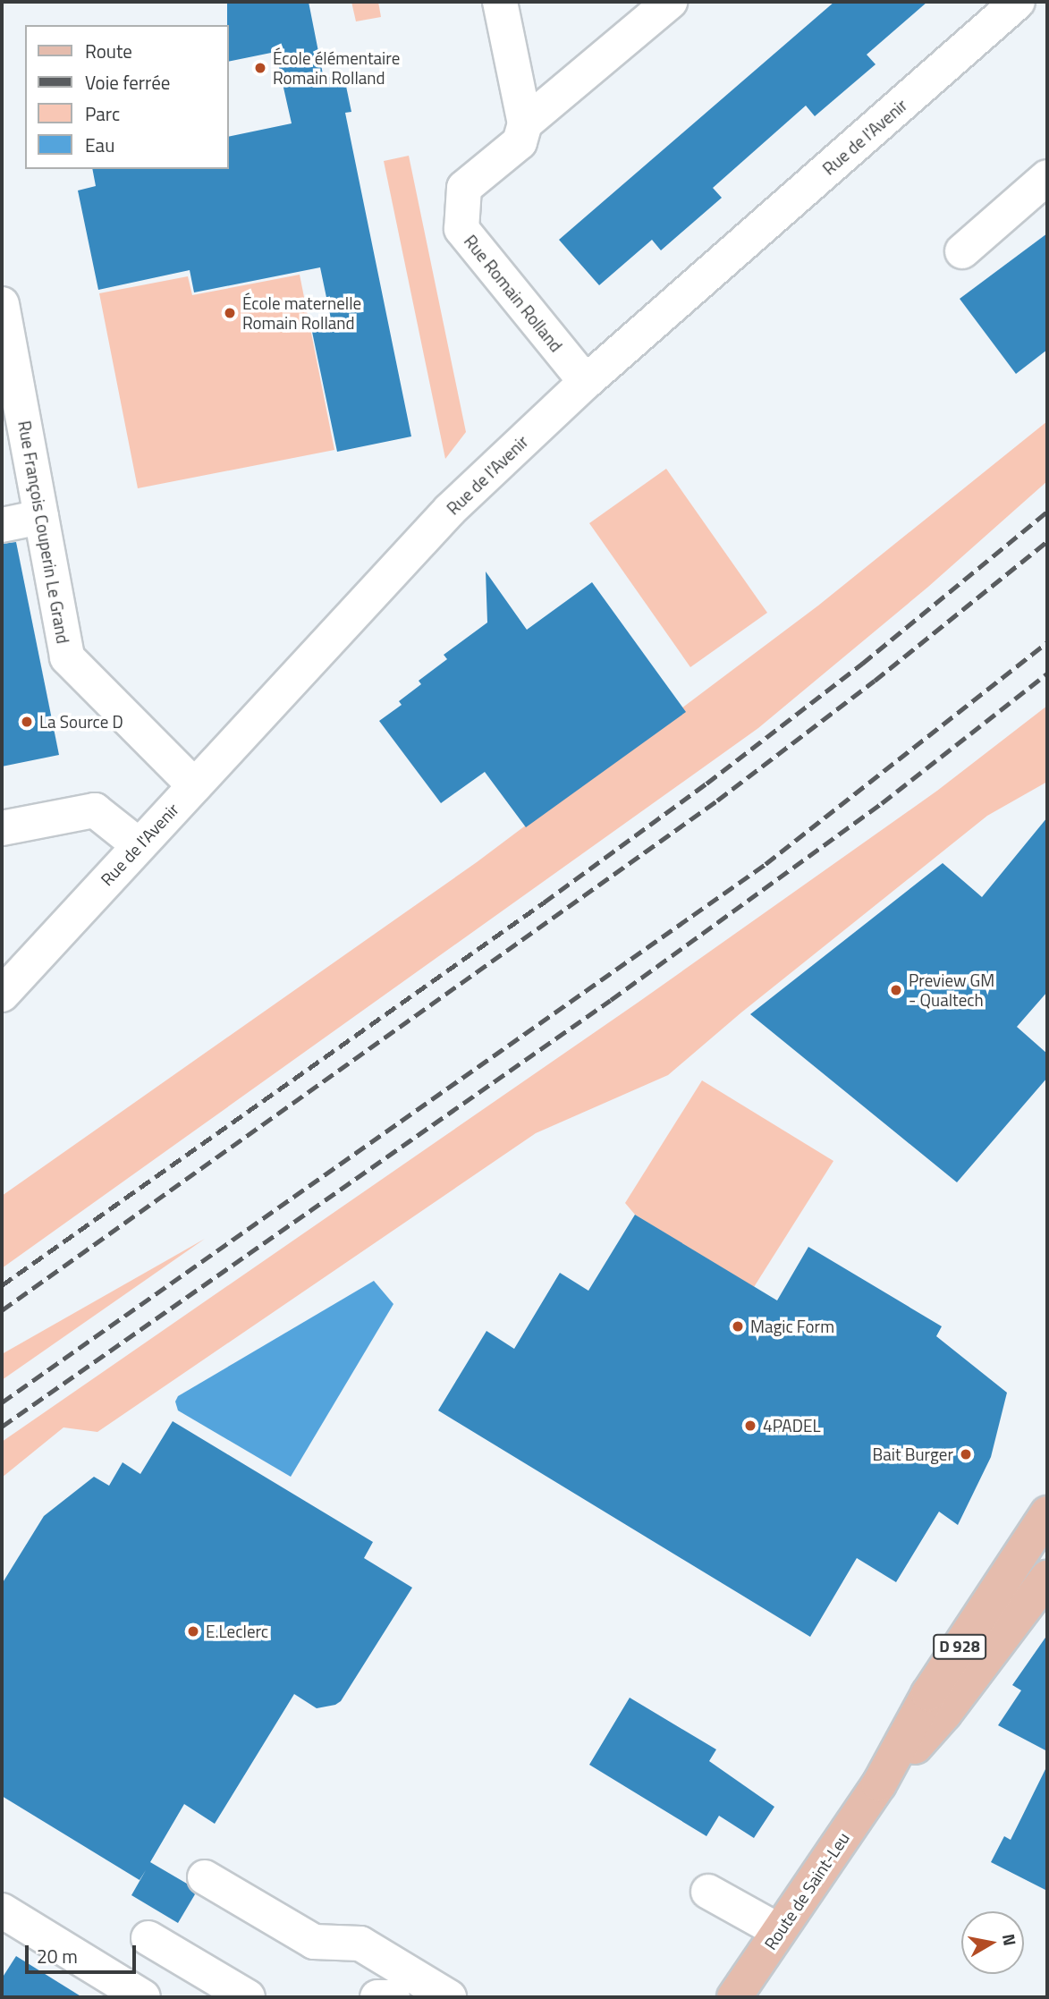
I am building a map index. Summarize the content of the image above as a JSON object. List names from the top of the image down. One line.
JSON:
{"streets":{"main road":["D 928","Route de Saint-Leu"],"street":["Rue de l'Avenir","Rue Romain Rolland","Rue François Couperin Le Grand"]},"crossings":[["Rue de l'Avenir","Rue Romain Rolland"],["Rue de l'Avenir","Rue François Couperin Le Grand"]],"places":["École élémentaire Romain Rolland","École maternelle Romain Rolland","La Source D","Preview GM - Qualtech","Magic Form","4PADEL","Bait Burger","E.Leclerc"],"legend":["Route","Voie ferrée","Parc","Eau"],"scale_bar":"20 m","north":"right"}
